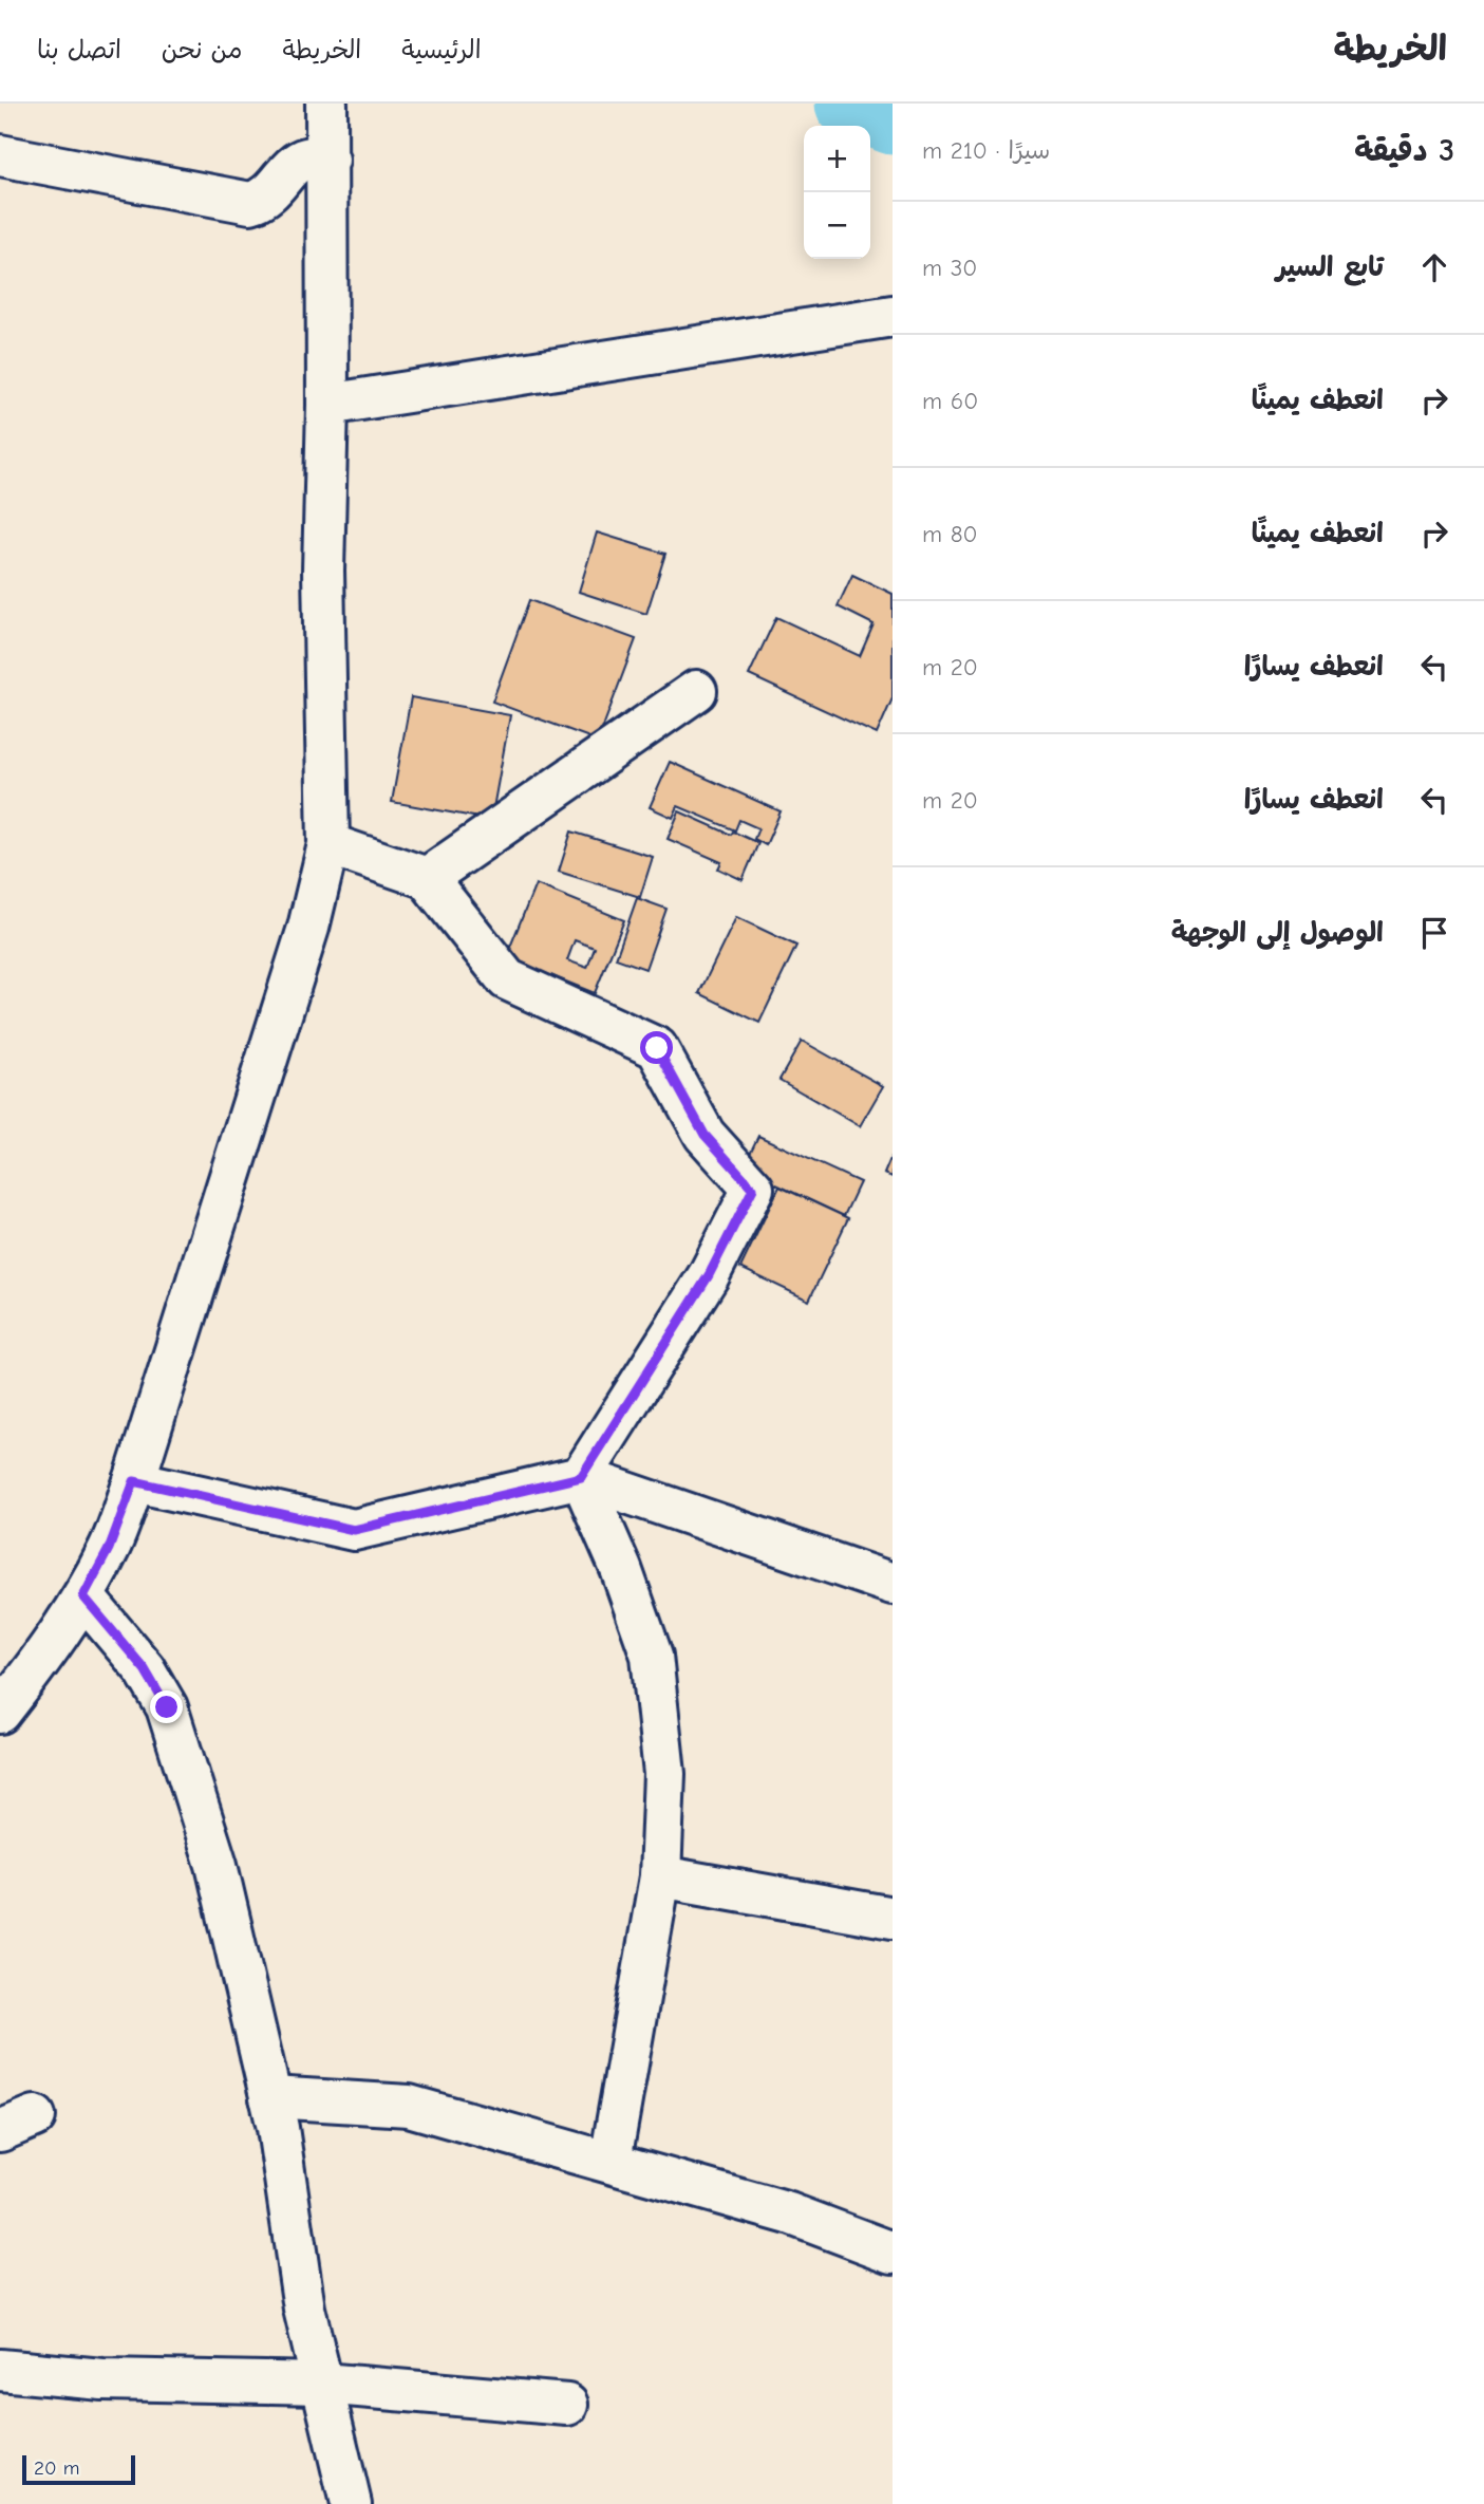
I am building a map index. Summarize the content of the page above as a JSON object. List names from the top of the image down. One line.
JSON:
{"scale_bar":"20 m","page":{"header":"الخريطة","nav":["الرئيسية","الخريطة","من نحن","اتصل بنا"],"heading":["3 دقيقة","سيرًا · 210 m"],"map_buttons":["+","−"],"list":[["تابع السير","30 m"],["انعطف يمينًا","60 m"],["انعطف يمينًا","80 m"],["انعطف يسارًا","20 m"],["انعطف يسارًا","20 m"],"الوصول إلى الوجهة"],"scale":"20 m"}}
